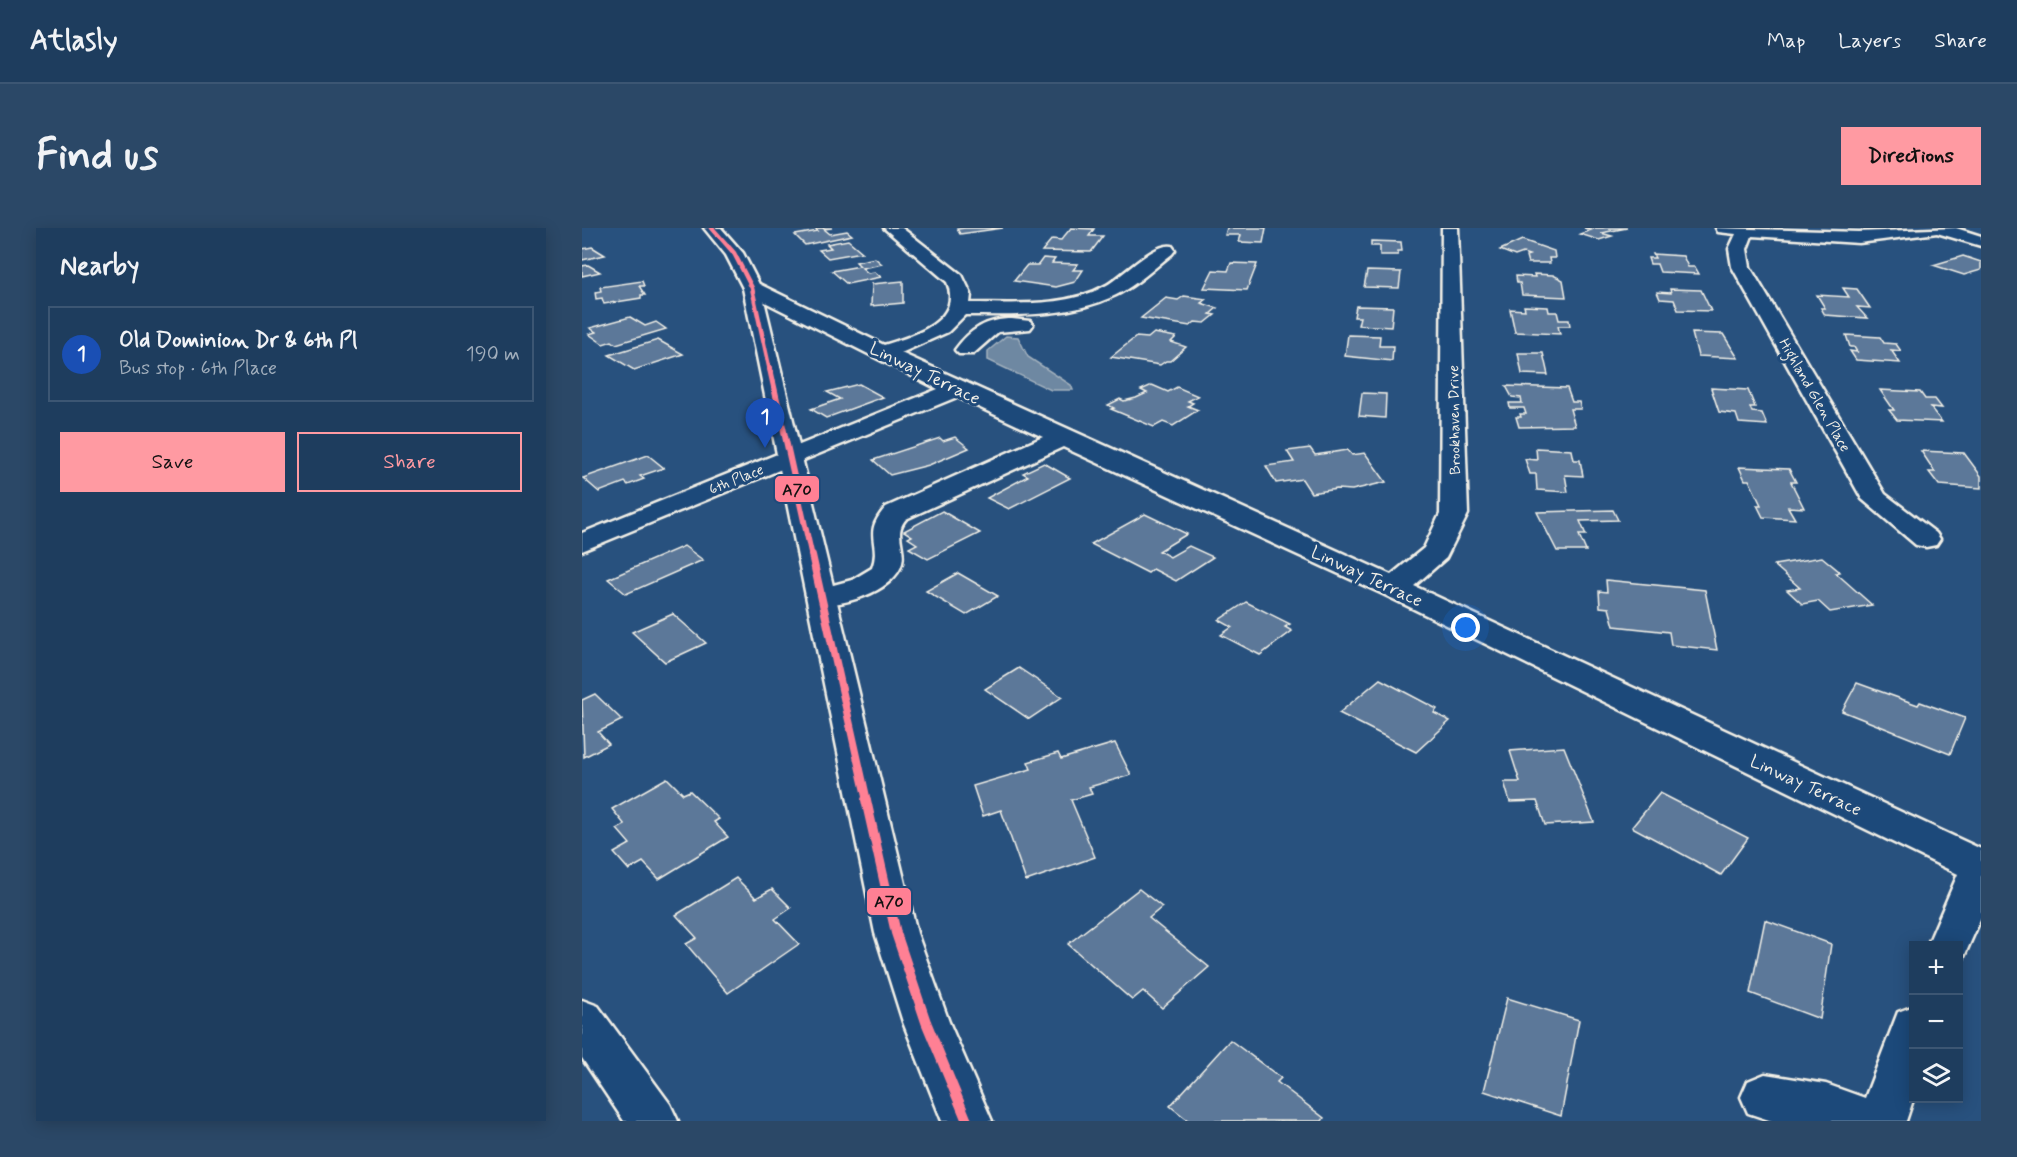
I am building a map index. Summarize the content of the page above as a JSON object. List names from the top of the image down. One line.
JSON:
{"streets":{"street":["Linway Terrace","Highland Glen Place","Brookhaven Drive","6th Place"]},"crossings":[["Linway Terrace","Brookhaven Drive"],["Linway Terrace","6th Place"]],"lines":["transit line A70"],"page":{"header":"Atlasly","nav":["Map","Layers","Share"],"buttons":["Directions",["Save","Share"]],"title":"Find us","heading":"Nearby","list":[{"mark":"1","name":"Old Dominion Dr & 6th Pl","note":"Bus stop · 6th Place","value":"190 m"}],"pins":"1","map_buttons":["+","−"]}}
